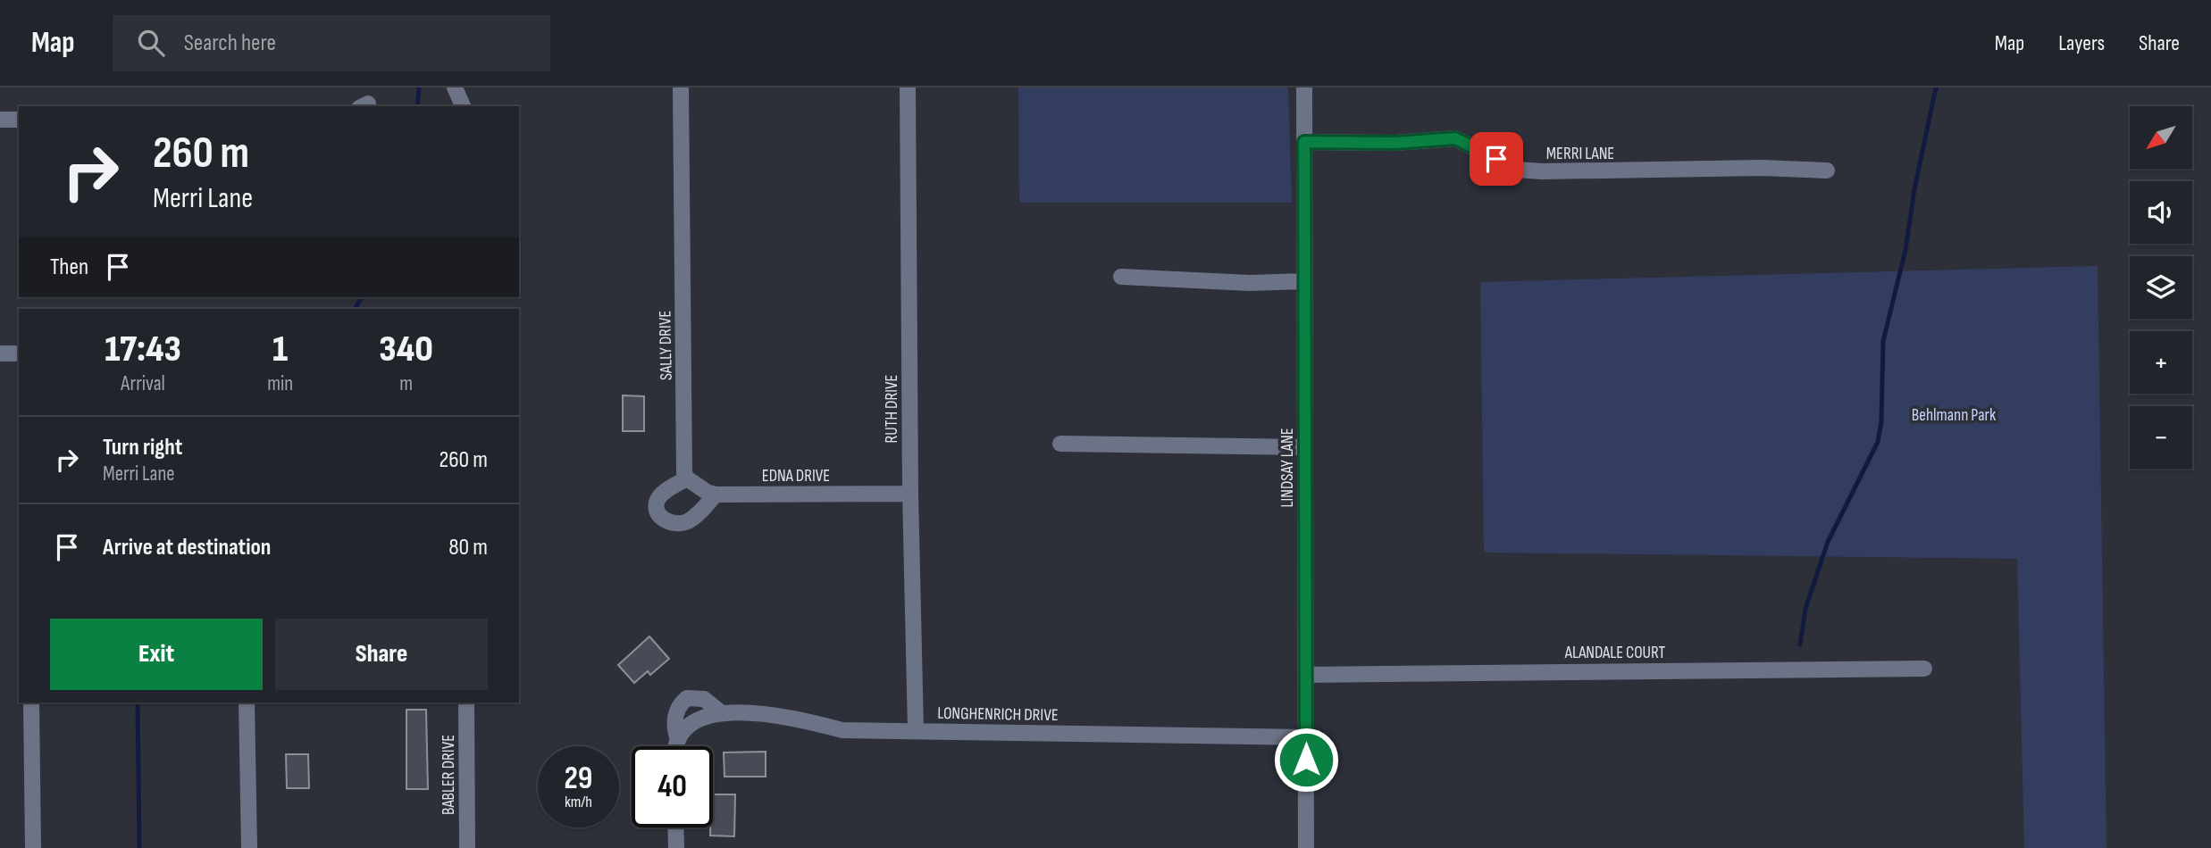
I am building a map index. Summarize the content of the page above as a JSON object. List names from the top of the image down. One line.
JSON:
{"streets":{"street":["MERRI LANE","SALLY DRIVE","RUTH DRIVE","LINDSAY LANE","EDNA DRIVE","ALANDALE COURT","LONGHENRICH DRIVE","BABLER DRIVE"]},"crossings":[["MERRI LANE","LINDSAY LANE"],["SALLY DRIVE","EDNA DRIVE"],["RUTH DRIVE","EDNA DRIVE"],["RUTH DRIVE","LONGHENRICH DRIVE"],["LINDSAY LANE","ALANDALE COURT"],["LINDSAY LANE","LONGHENRICH DRIVE"]],"parks":["Behlmann Park"],"north":"bottom left","page":{"header":"Map","search":"Search here","nav":["Map","Layers","Share"],"map_buttons":["+","−"],"turn":["260 m","Merri Lane"],"then":"Then","eta":["17:43","Arrival","1","min","340","m"],"list":[{"name":"Turn right","note":"Merri Lane","value":"260 m"},{"name":"Arrive at destination","value":"80 m"}],"buttons":["Exit","Share"],"speed":"29 km/h","limit":"40"}}
